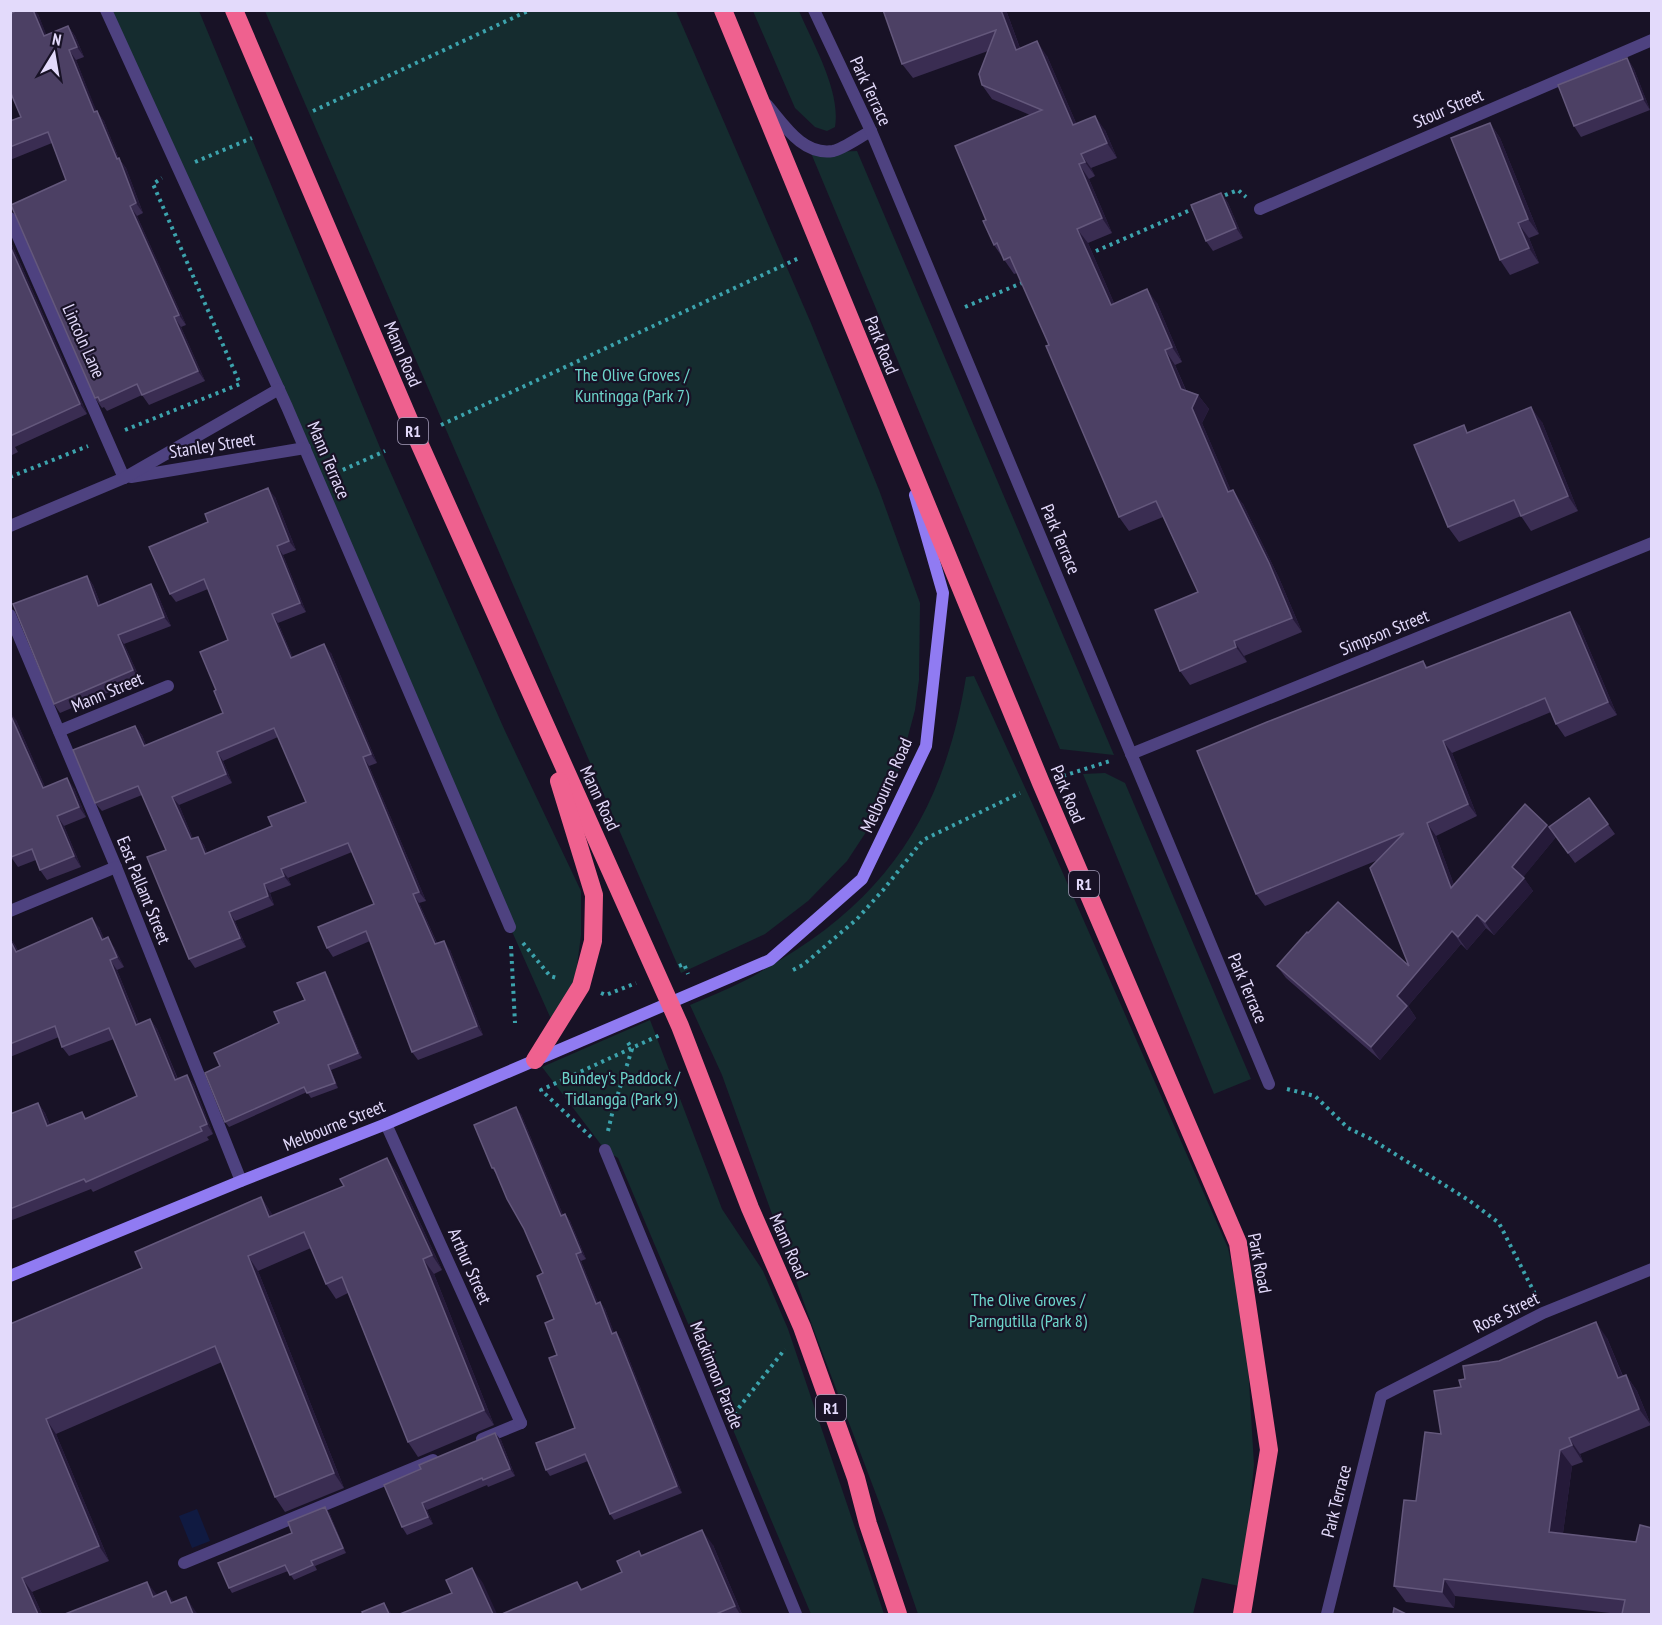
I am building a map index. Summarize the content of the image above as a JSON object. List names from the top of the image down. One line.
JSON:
{"streets":{"highway":["Park Road","Mann Road","R1"],"main road":["Melbourne Road","Melbourne Street"],"street":["Park Terrace","Stour Street","Lincoln Lane","Stanley Street","Mann Terrace","Simpson Street","Mann Street","East Pallant Street","Arthur Street","Rose Street","Mackinnon Parade"]},"crossings":[["Park Terrace","Simpson Street"],["Park Terrace","Rose Street"],["Lincoln Lane","Stanley Street"],["Park Road","Melbourne Road"],["Mann Road","Melbourne Road"],["Mann Road","Melbourne Street"],["Stanley Street","Mann Terrace"],["Mann Street","East Pallant Street"],["Melbourne Road","Melbourne Street"],["East Pallant Street","Melbourne Street"],["Melbourne Street","Arthur Street"]],"parks":["The Olive Groves / Kuntingga (Park 7)","Bundey's Paddock / Tidlangga (Park 9)","The Olive Groves / Parngutilla (Park 8)"],"north":"top"}
